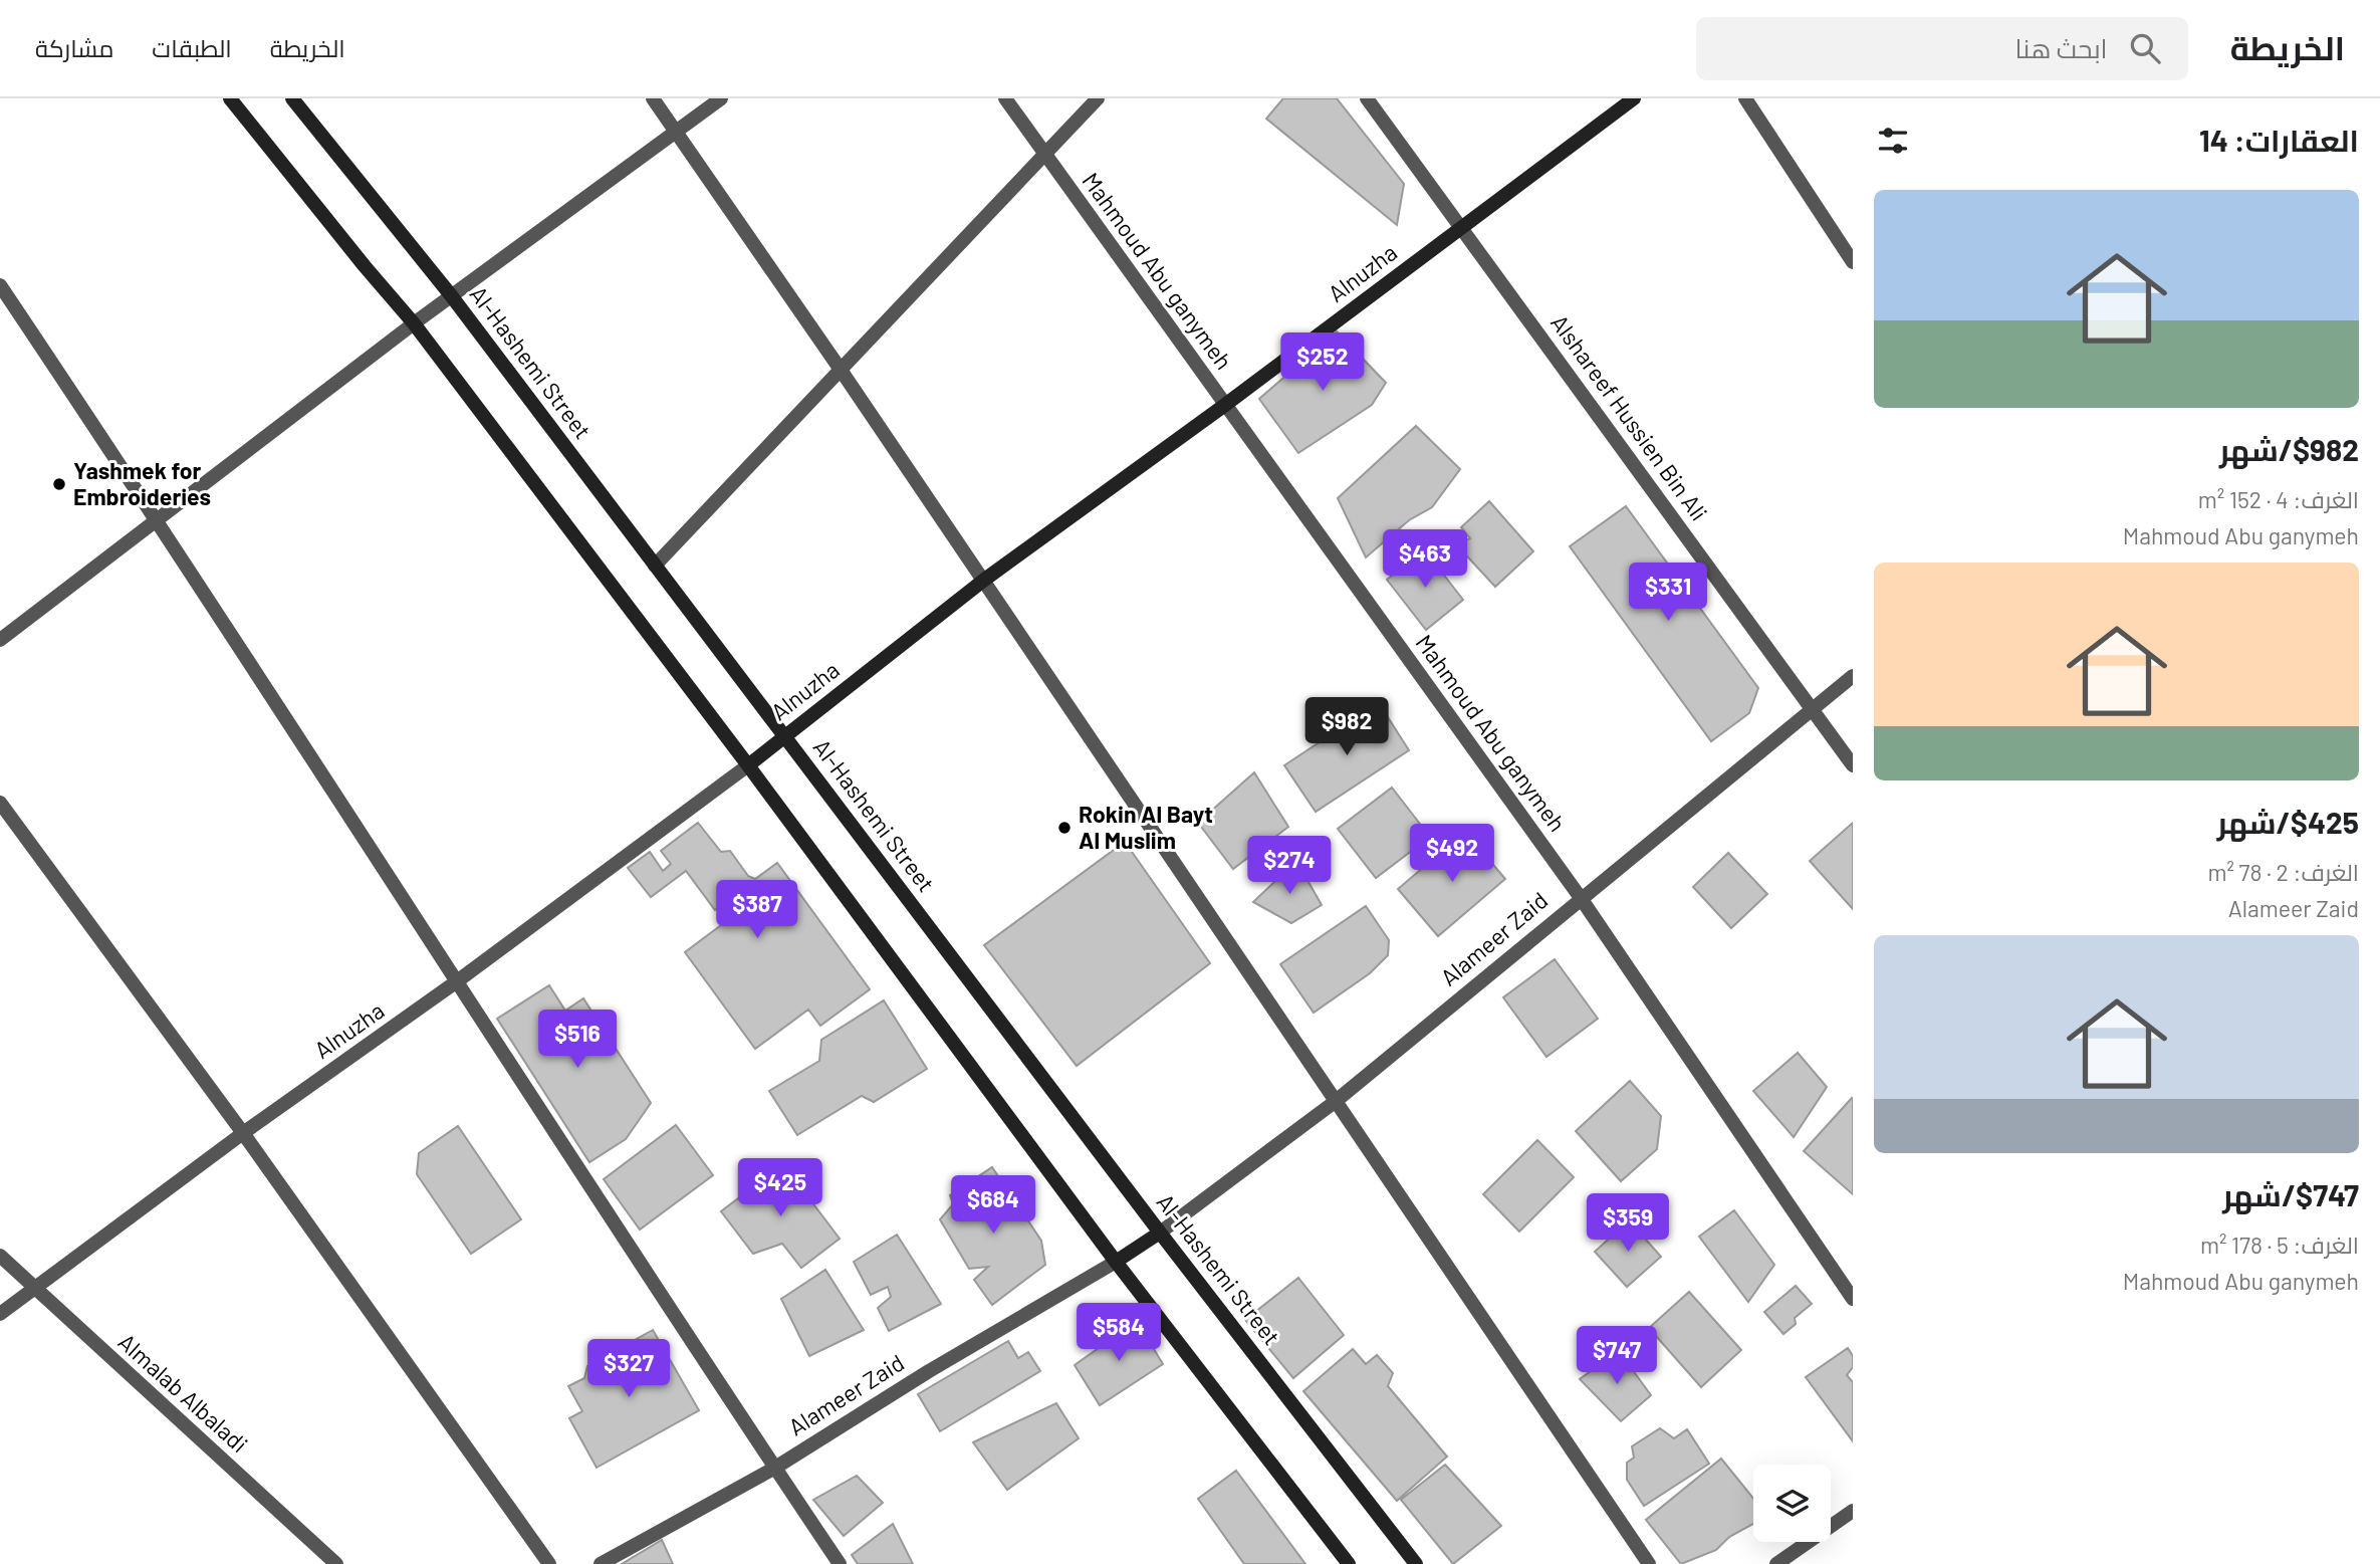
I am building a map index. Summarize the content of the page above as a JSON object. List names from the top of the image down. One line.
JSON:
{"streets":{"main road":["Alnuzha","Al-Hashemi Street"],"street":["Mahmoud Abu ganymeh","Alshareef Hussien Bin Ali","Alameer Zaid","Almalab Albaladi"]},"crossings":[["Mahmoud Abu ganymeh","Alnuzha"],["Mahmoud Abu ganymeh","Alameer Zaid"],["Alnuzha","Al-Hashemi Street"],["Alnuzha","Alshareef Hussien Bin Ali"],["Alnuzha","Almalab Albaladi"],["Al-Hashemi Street","Alameer Zaid"],["Alshareef Hussien Bin Ali","Alameer Zaid"]],"places":["Yashmek for Embroideries","Rokin Al Bayt Al Muslim"],"page":{"header":"الخريطة","search":"ابحث هنا","nav":["الخريطة","الطبقات","مشاركة"],"heading":"العقارات: 14","list":[{"name":"$982/شهر","note":"الغرف: 4 · 152 m² · Mahmoud Abu ganymeh"},{"name":"$425/شهر","note":"الغرف: 2 · 78 m² · Alameer Zaid"},{"name":"$747/شهر","note":"الغرف: 5 · 178 m² · Mahmoud Abu ganymeh"}],"price":["$252","$463","$331","$982","$492","$274","$387","$516","$425","$684","$359","$584","$747","$327"]}}
